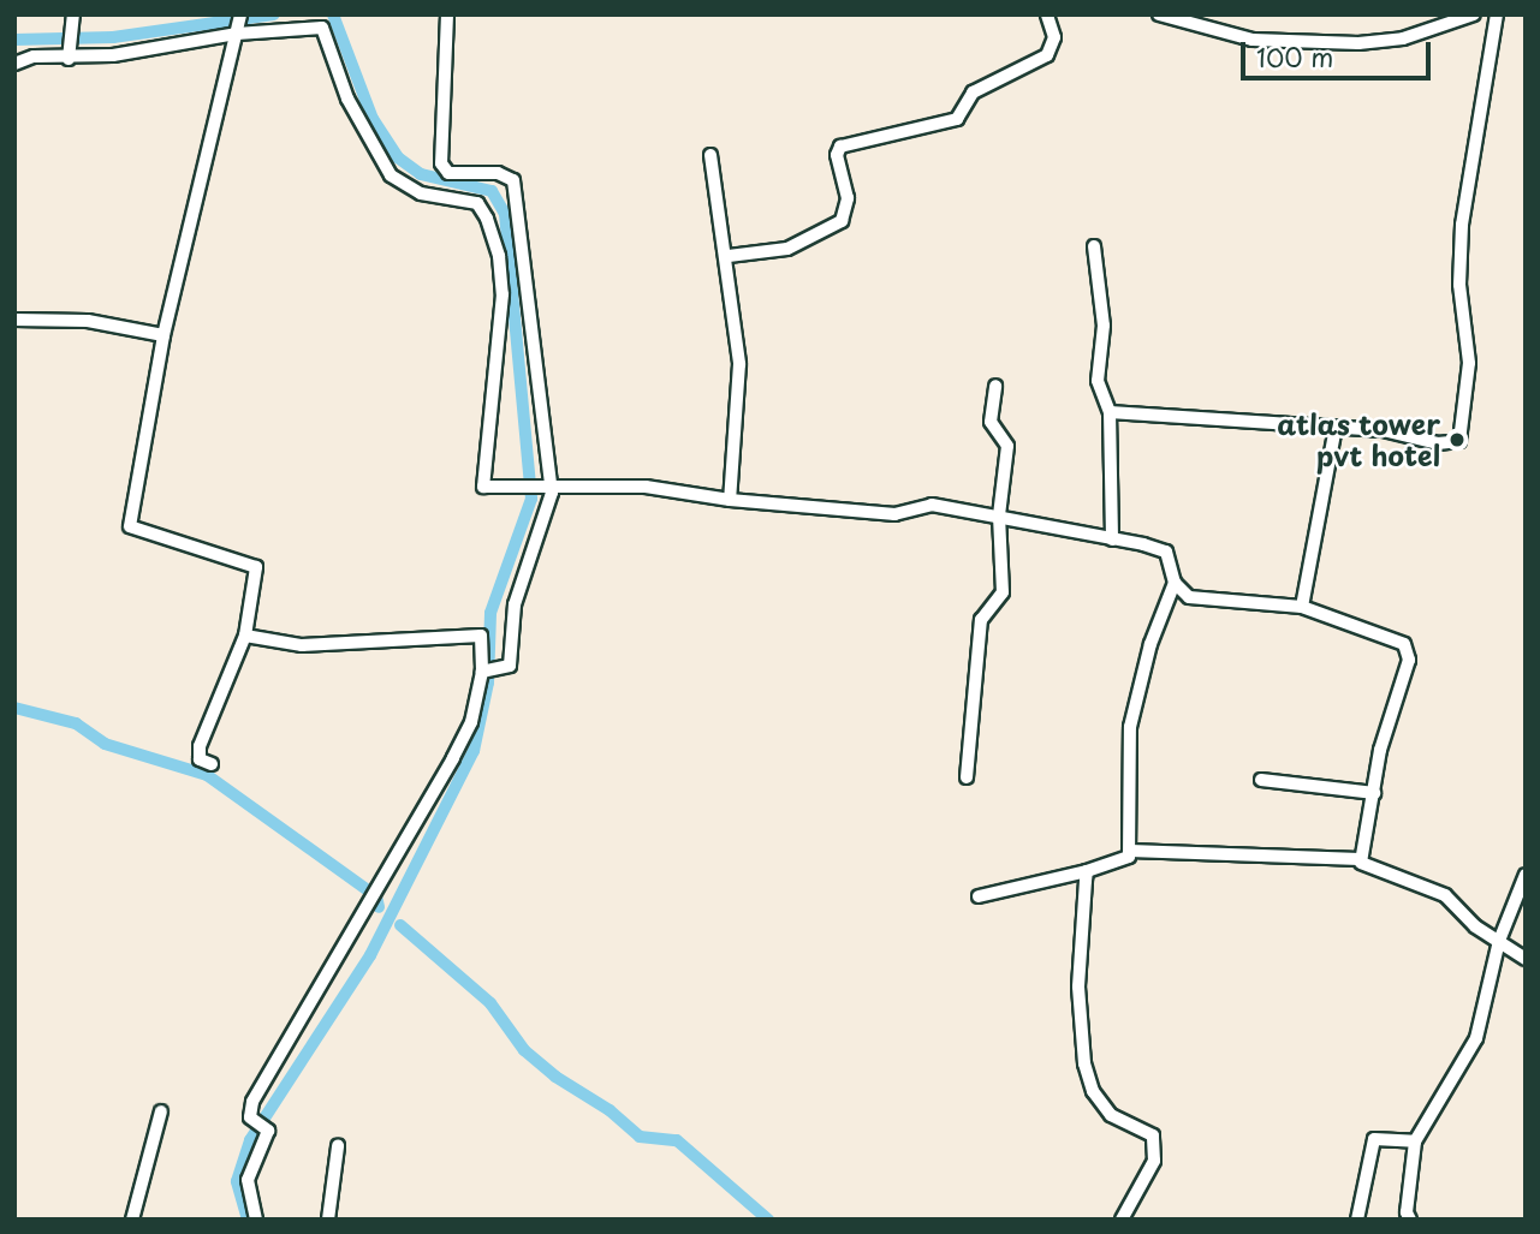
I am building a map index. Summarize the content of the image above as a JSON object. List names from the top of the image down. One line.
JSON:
{"places":["atlas tower pvt hotel"],"scale_bar":"100 m"}
